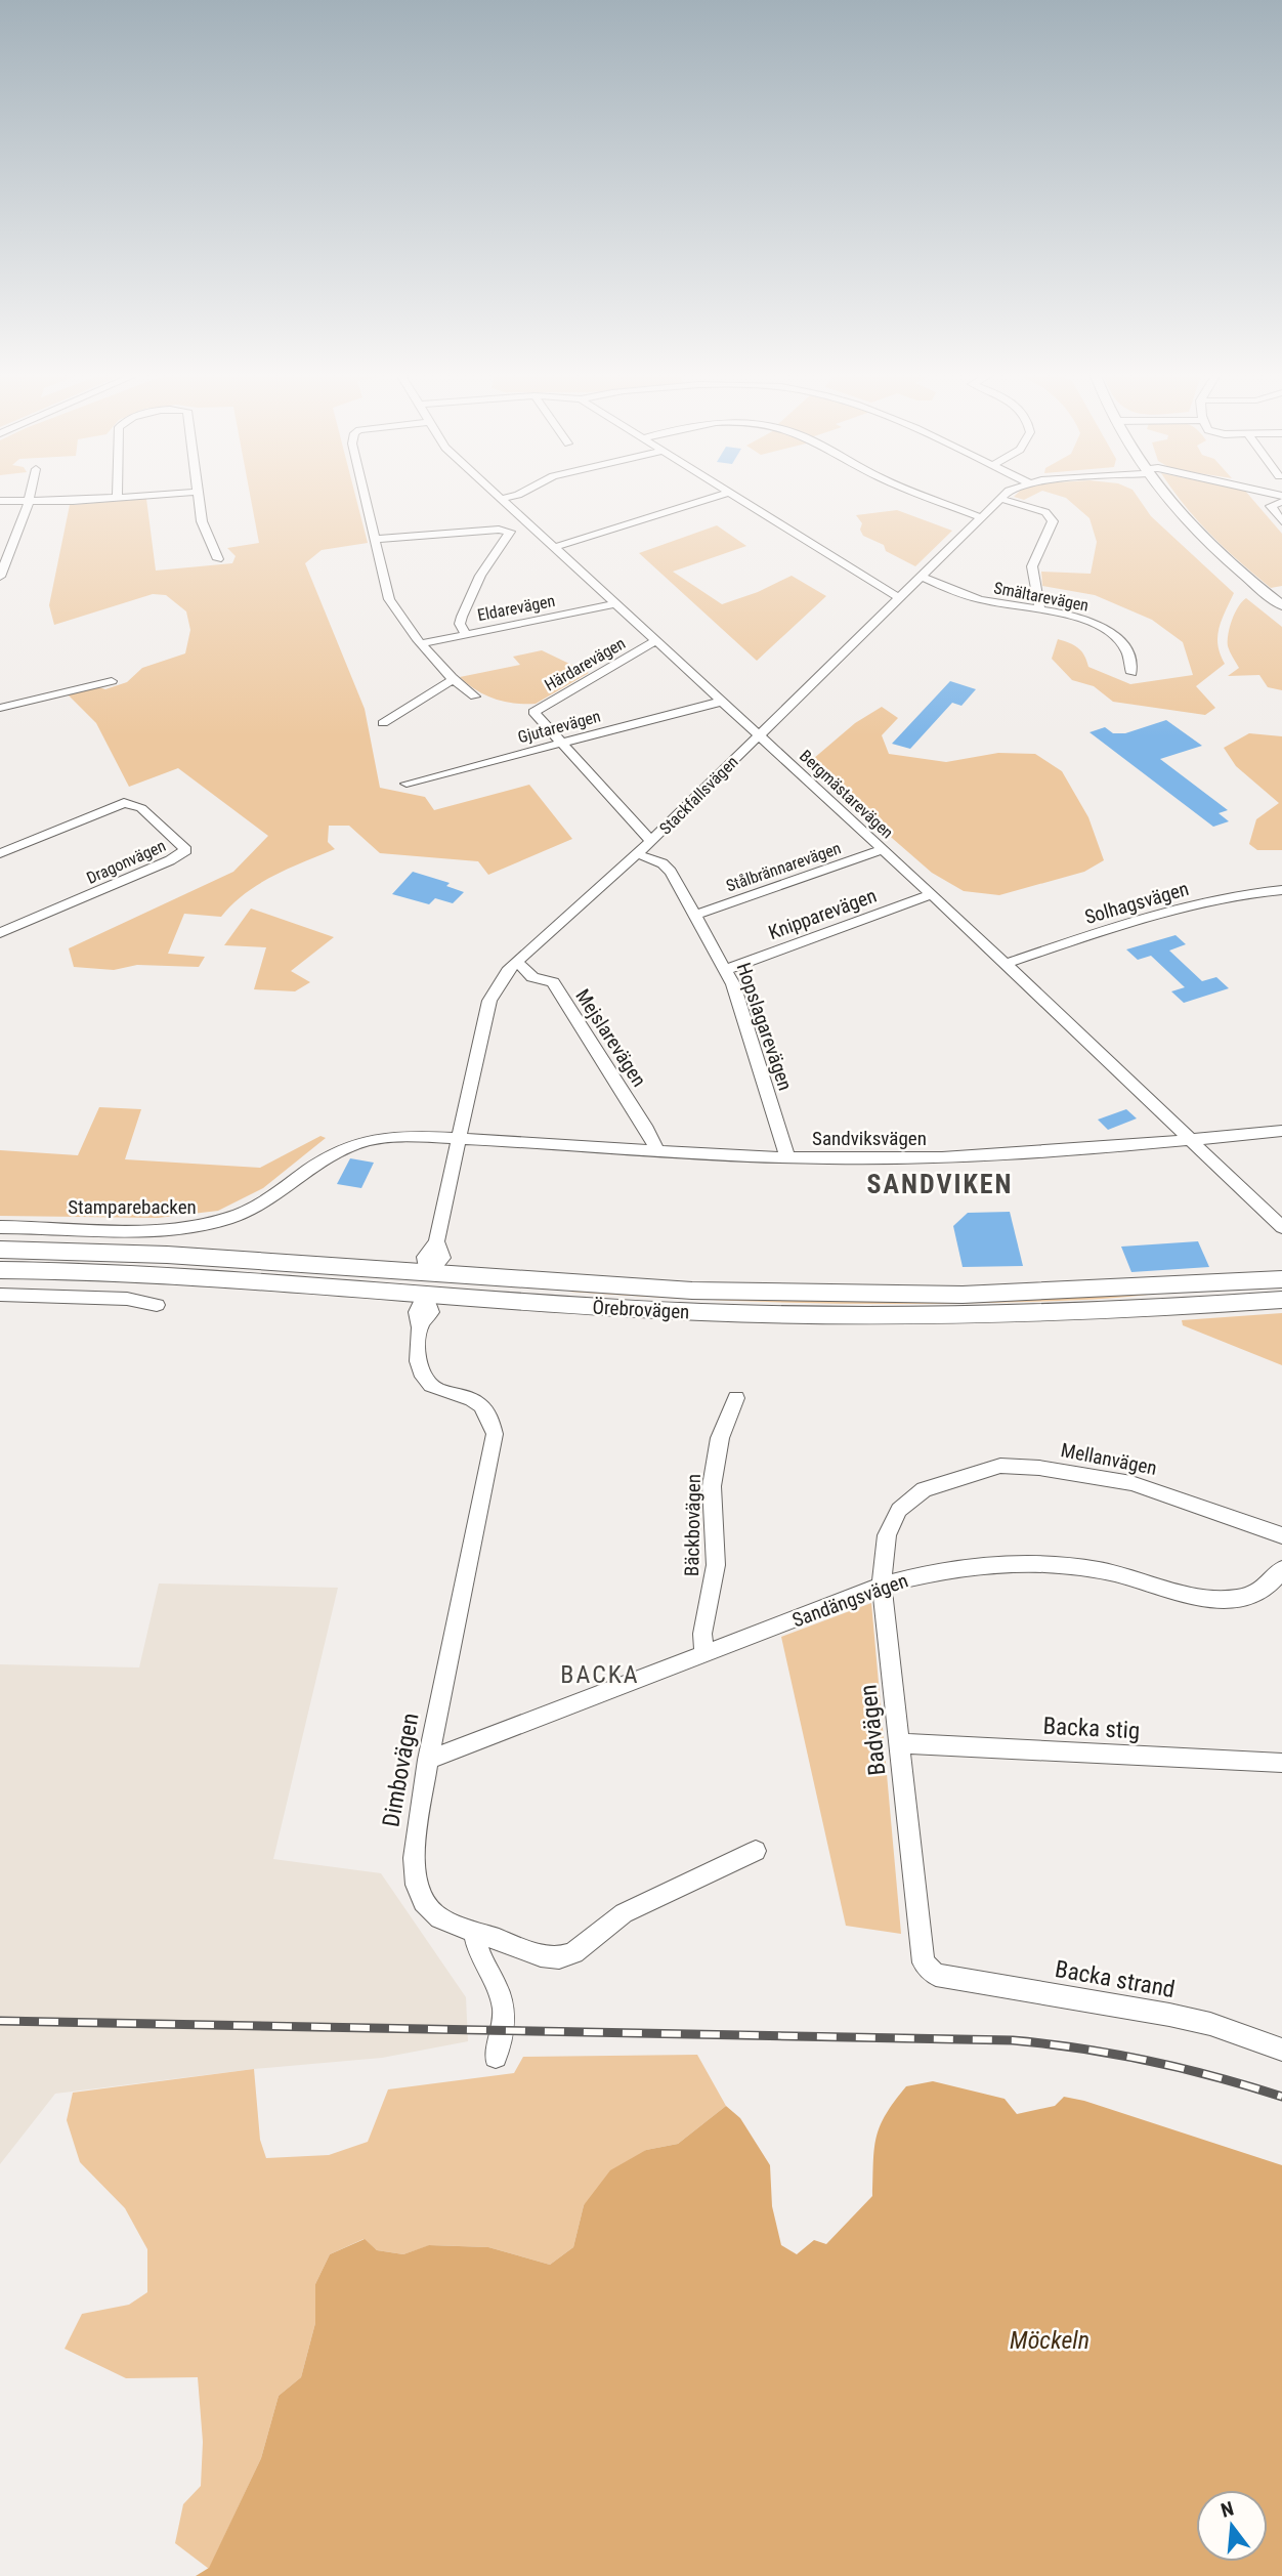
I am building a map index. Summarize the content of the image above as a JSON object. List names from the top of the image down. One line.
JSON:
{"streets":{"highway":["Örebrovägen"],"street":["Smältarevägen","Eldarevägen","Härdarevägen","Gjutarevägen","Bergmästarevägen","Stackfallsvägen","Dragonvägen","Stålbrännarevägen","Solhagsvägen","Knipparevägen","Hopslagarevägen","Mejslarevägen","Sandviksvägen","Stamparebacken","Mellanvägen","Bäckbovägen","Sandängsvägen","Backa stig","Badvägen","Dimbovägen","Backa strand"]},"crossings":[["Smältarevägen","Stackfallsvägen"],["Eldarevägen","Bergmästarevägen"],["Härdarevägen","Gjutarevägen"],["Härdarevägen","Bergmästarevägen"],["Härdarevägen","Stackfallsvägen"],["Gjutarevägen","Bergmästarevägen"],["Bergmästarevägen","Stackfallsvägen"],["Bergmästarevägen","Stålbrännarevägen"],["Bergmästarevägen","Solhagsvägen"],["Bergmästarevägen","Knipparevägen"],["Bergmästarevägen","Sandviksvägen"],["Stackfallsvägen","Hopslagarevägen"],["Stackfallsvägen","Mejslarevägen"],["Stackfallsvägen","Sandviksvägen"],["Stackfallsvägen","Stamparebacken"],["Stackfallsvägen","Örebrovägen"],["Stackfallsvägen","Dimbovägen"],["Stålbrännarevägen","Hopslagarevägen"],["Knipparevägen","Hopslagarevägen"],["Hopslagarevägen","Sandviksvägen"],["Mejslarevägen","Sandviksvägen"],["Sandviksvägen","Stamparebacken"],["Örebrovägen","Dimbovägen"],["Mellanvägen","Badvägen"],["Bäckbovägen","Sandängsvägen"],["Sandängsvägen","Badvägen"],["Sandängsvägen","Dimbovägen"],["Backa stig","Badvägen"],["Badvägen","Backa strand"]],"districts":["SANDVIKEN","BACKA"],"water":["Möckeln"],"north":"top"}
